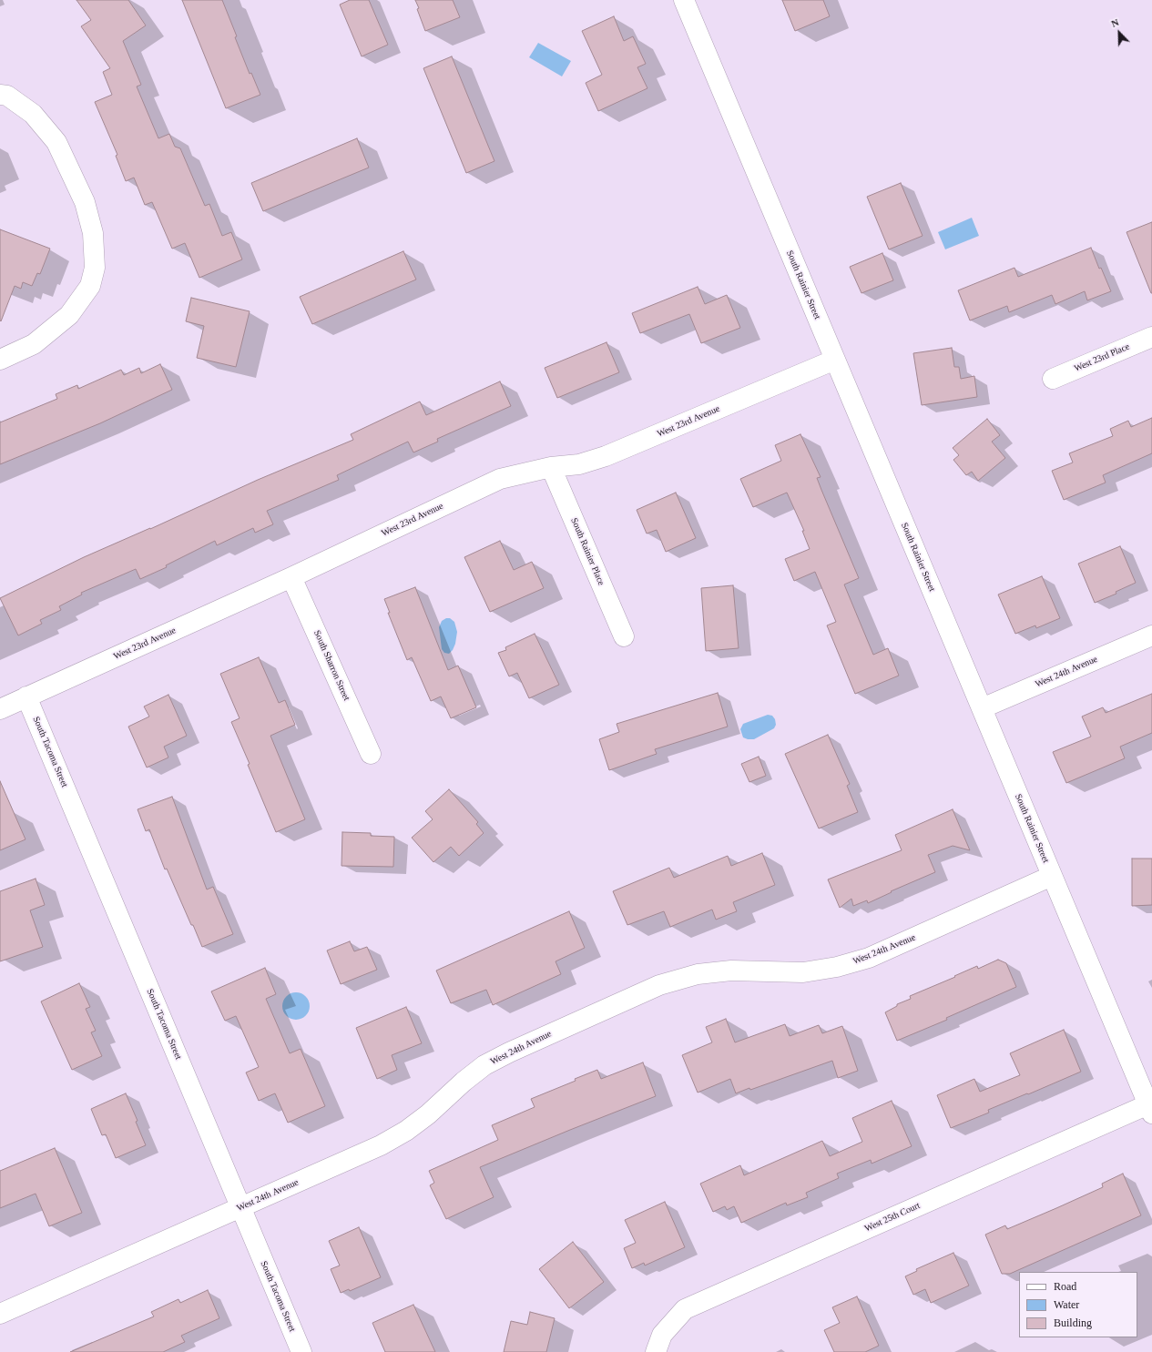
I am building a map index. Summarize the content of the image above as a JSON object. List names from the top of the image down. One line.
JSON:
{"streets":{"street":["South Rainier Street","West 23rd Place","West 23rd Avenue","South Rainier Place","South Sharron Street","West 24th Avenue","South Tacoma Street","West 25th Court"]},"crossings":[["South Rainier Street","West 23rd Avenue"],["South Rainier Street","West 24th Avenue"],["South Rainier Street","West 25th Court"],["West 23rd Avenue","South Rainier Place"],["West 23rd Avenue","South Sharron Street"],["West 23rd Avenue","South Tacoma Street"],["West 24th Avenue","South Tacoma Street"]],"legend":["Road","Water","Building"],"north":"top left"}
